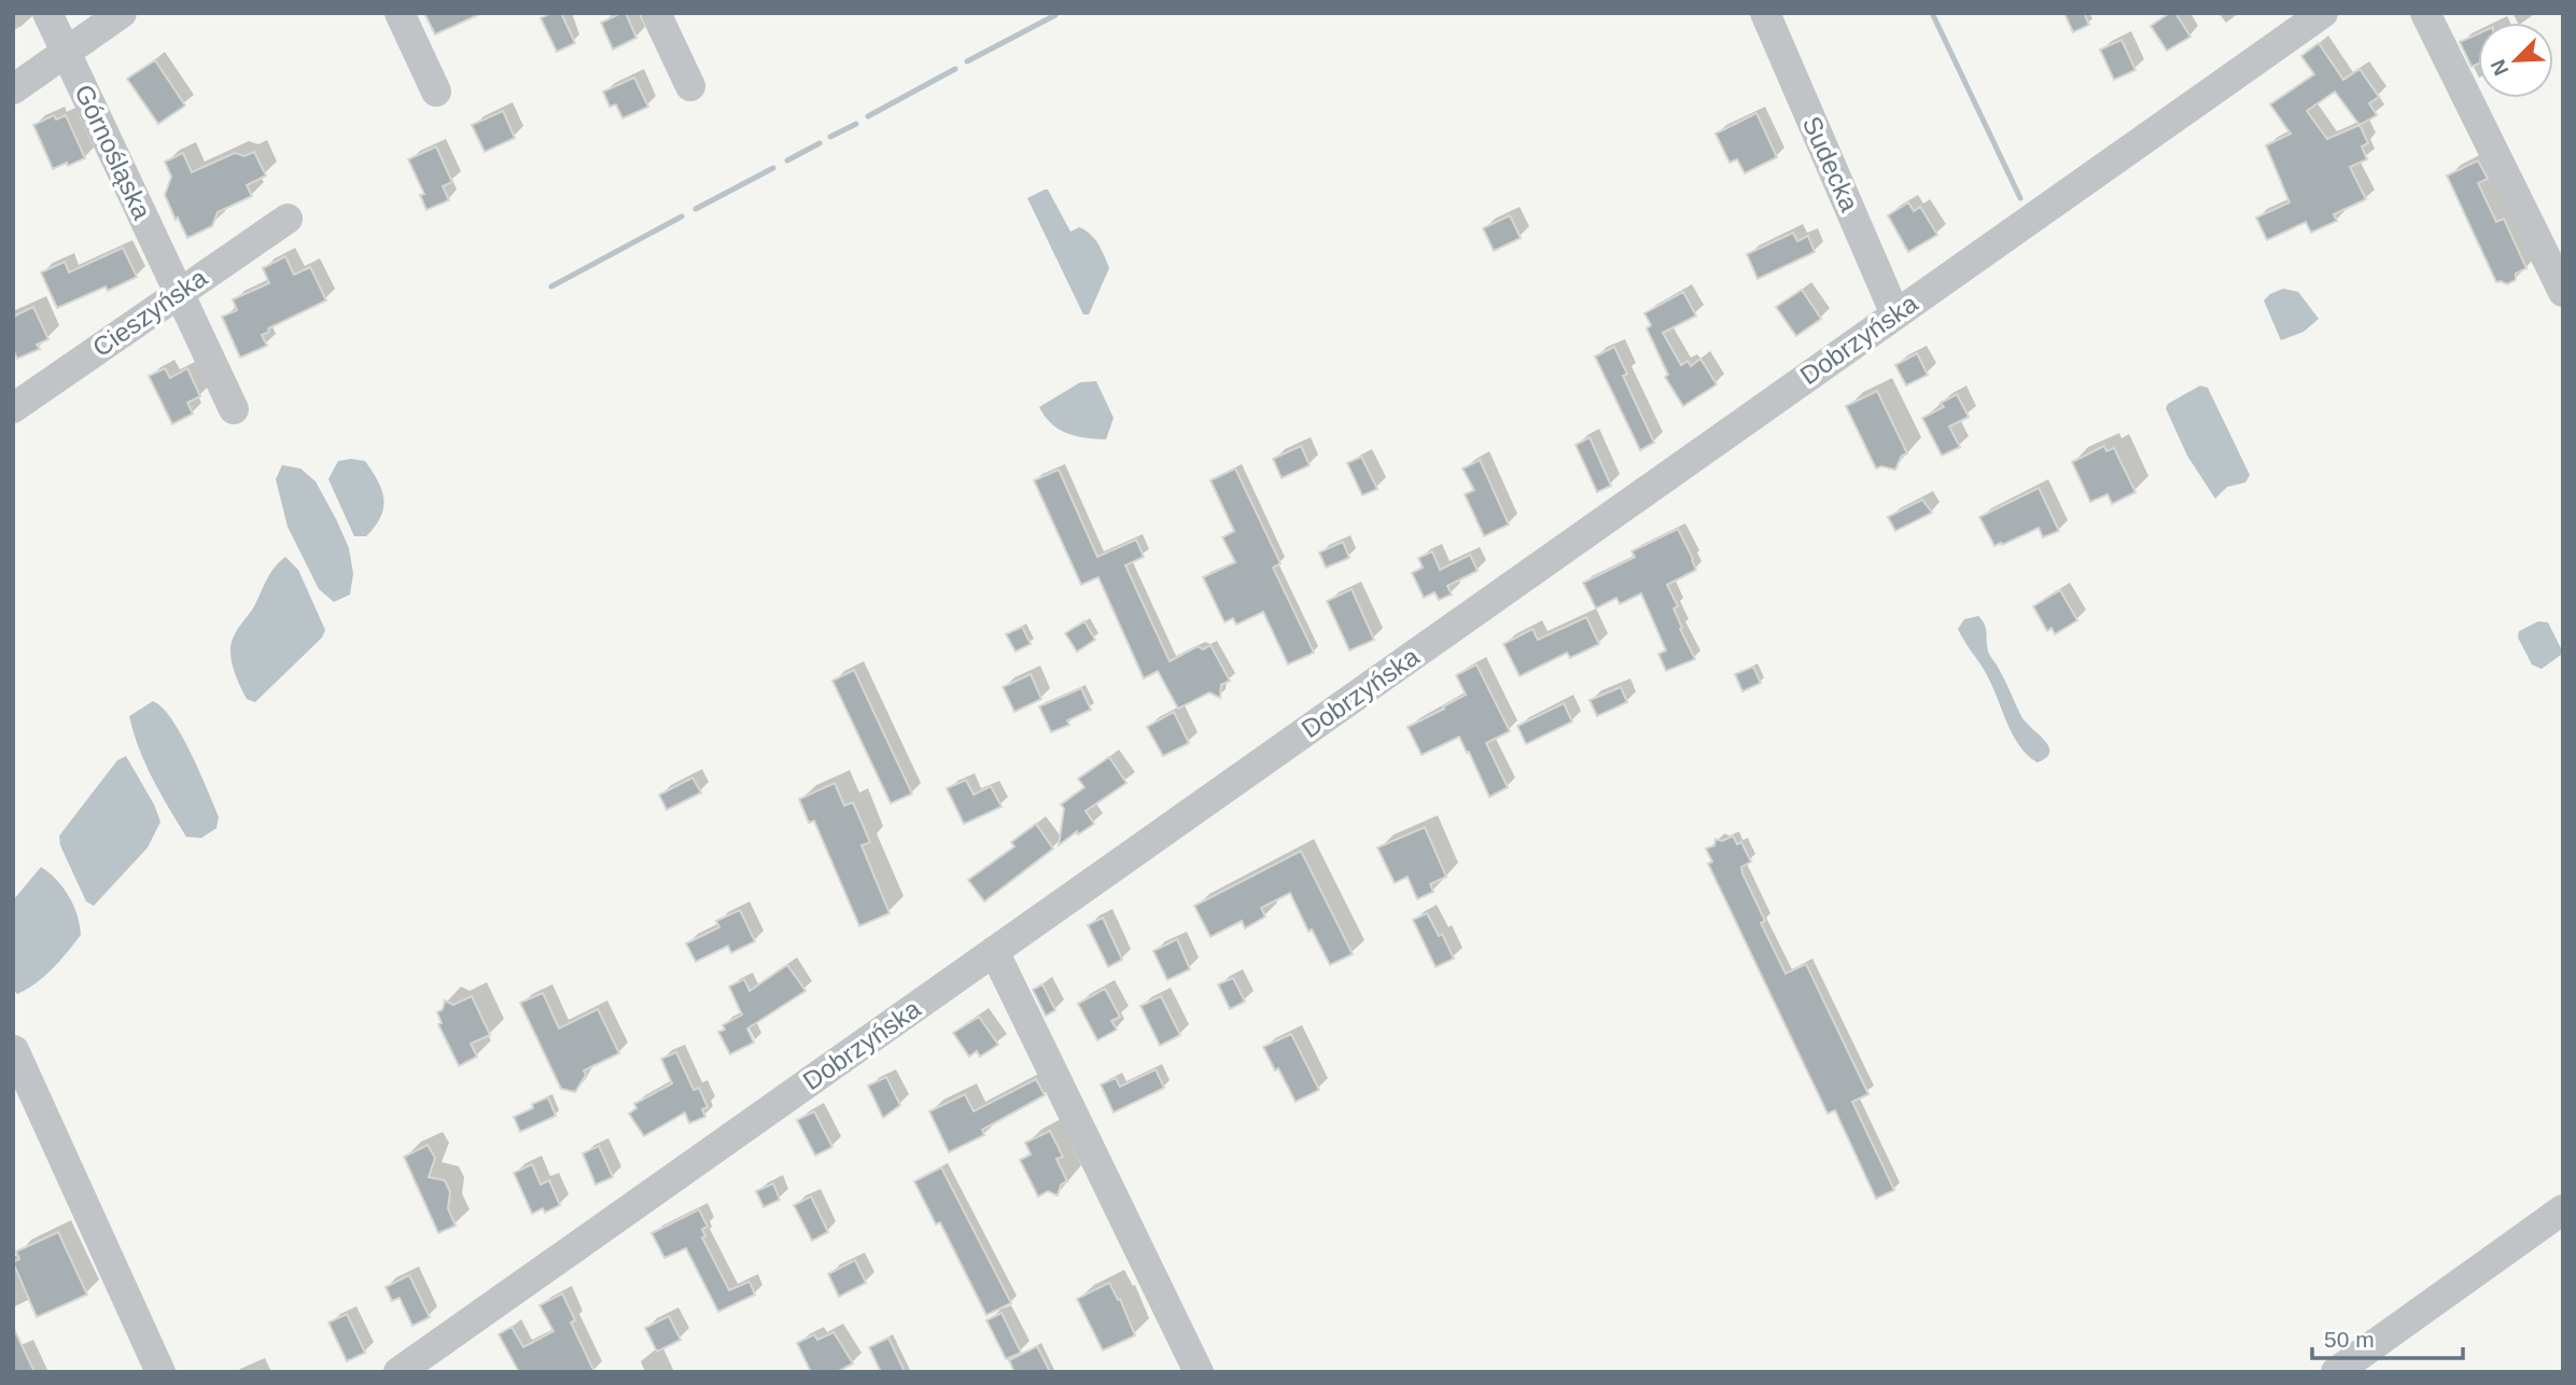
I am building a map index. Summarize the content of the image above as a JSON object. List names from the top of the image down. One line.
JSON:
{"streets":{"street":["Górnośląska","Sudecka","Cieszyńska","Dobrzyńska"]},"crossings":[["Górnośląska","Cieszyńska"],["Sudecka","Dobrzyńska"]],"scale_bar":"50 m","north":"bottom left"}
